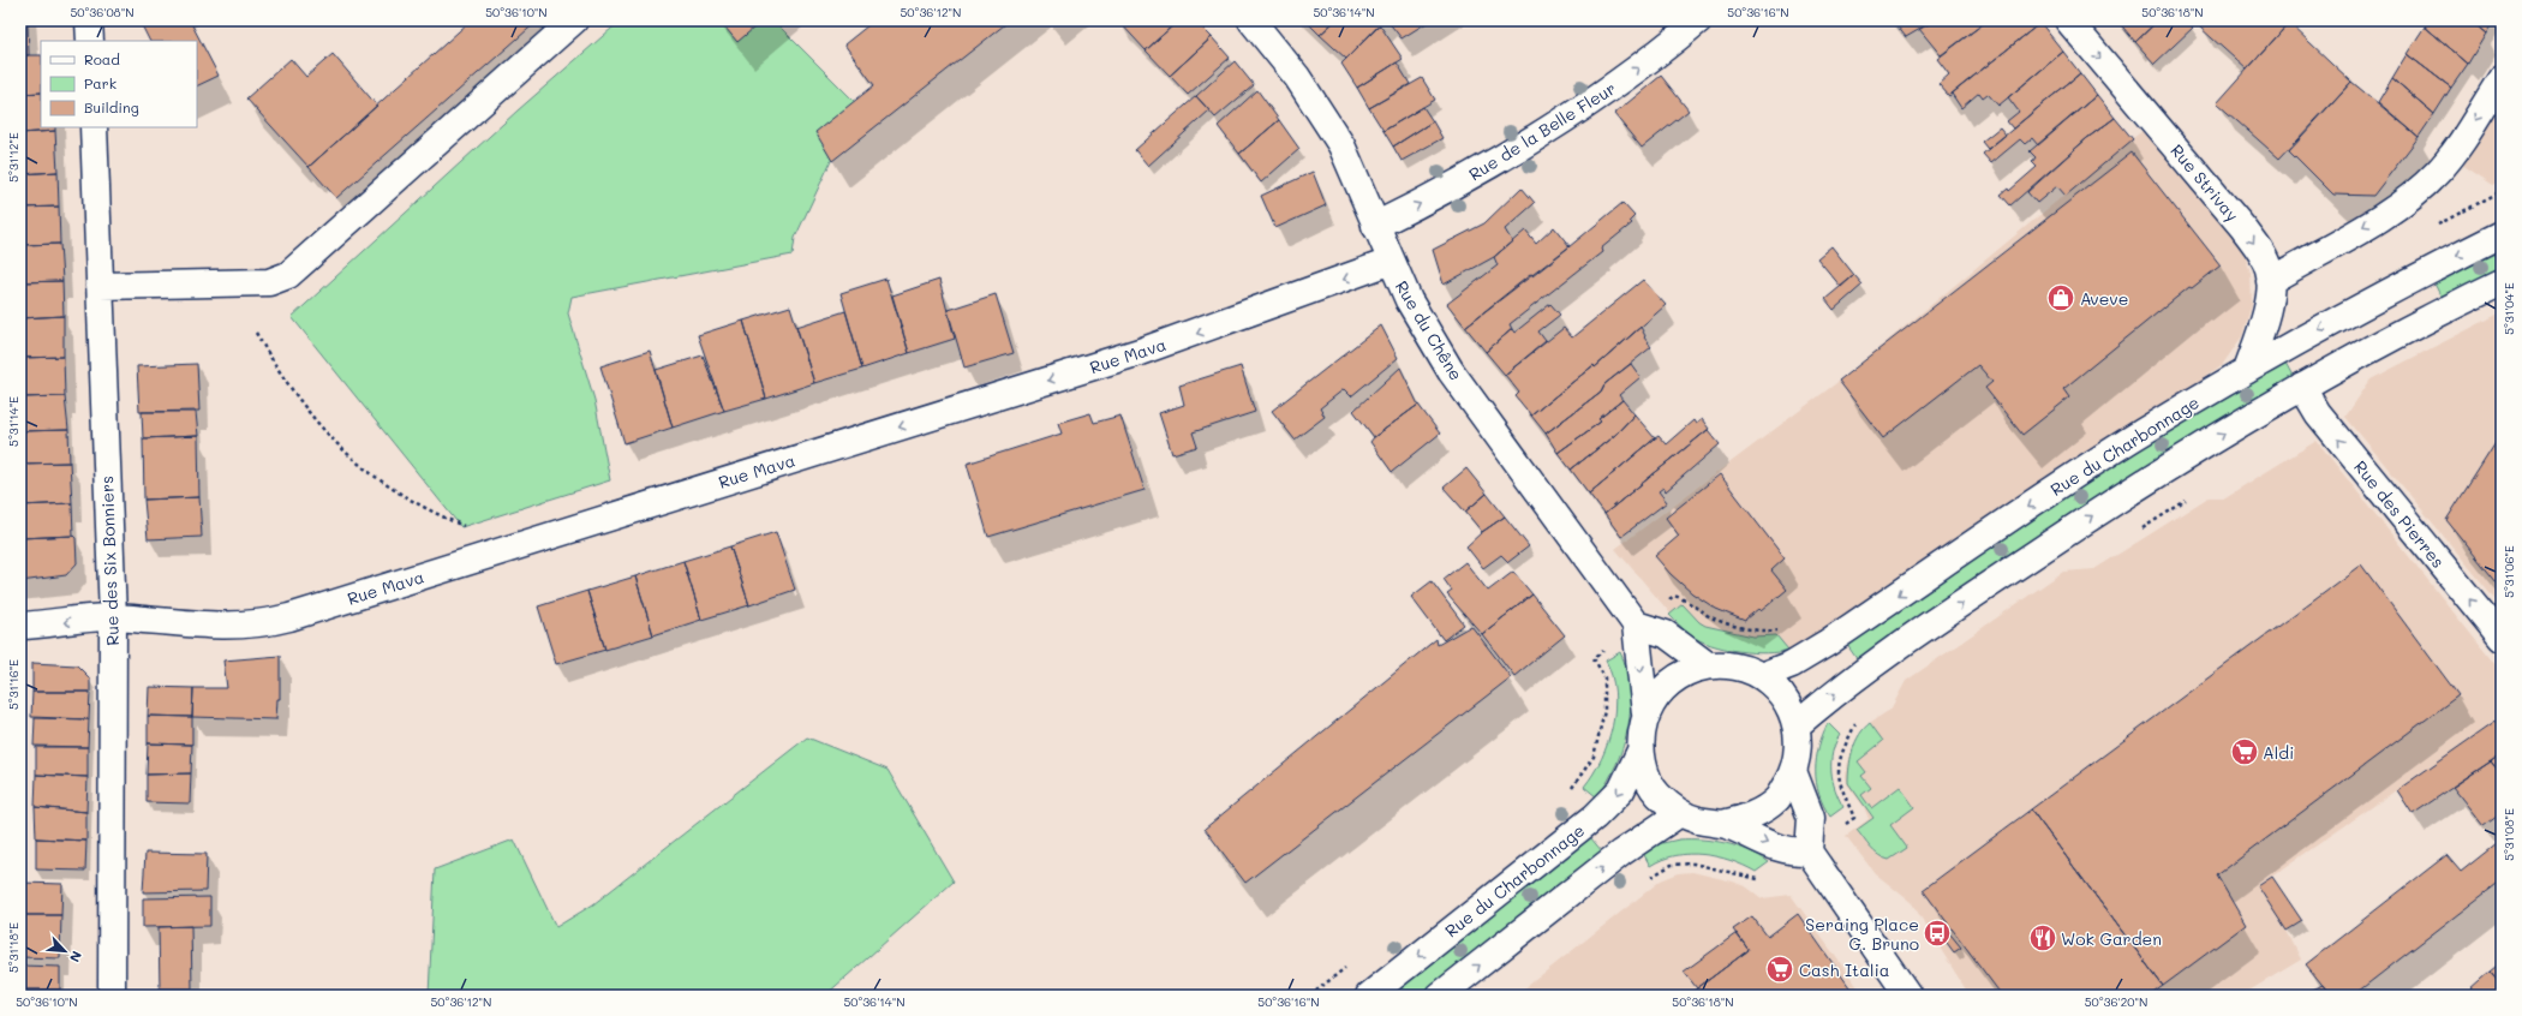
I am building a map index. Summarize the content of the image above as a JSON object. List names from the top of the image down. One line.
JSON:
{"streets":{"main road":["Rue de la Belle Fleur","Rue Strivay","Rue du Chêne","Rue Mava","Rue du Charbonnage","Rue des Pierres","Rue des Six Bonniers"]},"crossings":[["Rue de la Belle Fleur","Rue du Chêne"],["Rue Strivay","Rue du Charbonnage"],["Rue du Chêne","Rue Mava"],["Rue du Chêne","Rue du Charbonnage"],["Rue Mava","Rue des Six Bonniers"]],"one_way":["Rue de la Belle Fleur","Rue Strivay","Rue Mava","Rue des Pierres"],"places":{"shop":["Aveve"],"supermarket":["Aldi","Cash Italia"],"bus stop":["Seraing Place G. Bruno"],"restaurant":["Wok Garden"]},"legend":["Road","Park","Building"],"north":"bottom right","coordinates":["50°36'08\"N","50°36'10\"N","50°36'12\"N","50°36'14\"N","50°36'16\"N","50°36'18\"N","5°31'12\"E","5°31'04\"E","5°31'14\"E","5°31'06\"E","5°31'16\"E","5°31'08\"E","5°31'18\"E","50°36'20\"N"]}
